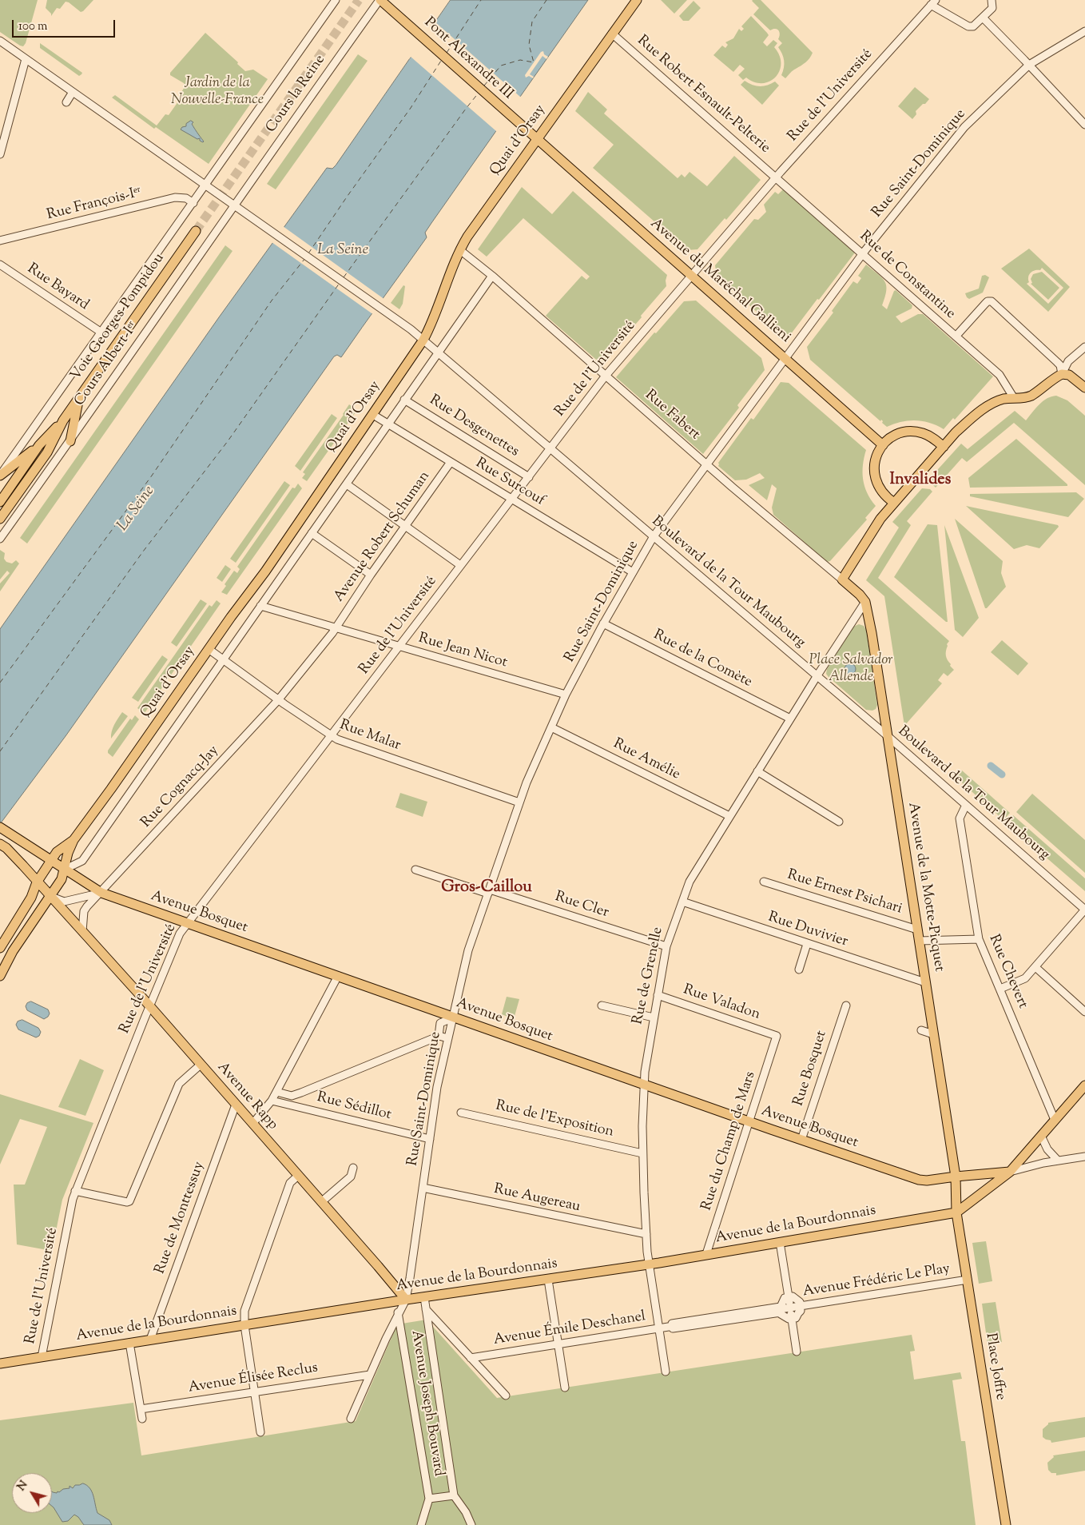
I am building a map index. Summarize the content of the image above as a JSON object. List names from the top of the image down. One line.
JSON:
{"streets":{"main road":["Pont Alexandre III","Quai d'Orsay","Avenue du Maréchal Gallieni","Voie Georges-Pompidou","Rue Fabert","Avenue de la Motte-Picquet","Avenue Bosquet","Avenue Rapp","Avenue de la Bourdonnais","Place Joffre"],"street":["Cours la Reine","Rue Robert Esnault-Pelterie","Rue de l'Université","Rue Saint-Dominique","Rue François-Iᵉʳ","Rue de Constantine","Rue Bayard","Cours Albert-Iᵉʳ","Rue Desgenettes","Rue Surcouf","Avenue Robert Schuman","Boulevard de la Tour Maubourg","Rue Jean Nicot","Rue de la Comète","Rue Malar","Rue Amélie","Rue Cognacq-Jay","Rue Ernest Psichari","Rue Cler","Rue Duvivier","Rue Chevert","Rue de Grenelle","Rue Valadon","Rue Bosquet","Rue Sédillot","Rue de l'Exposition","Rue du Champ de Mars","Rue Augereau","Rue de Monttessuy","Avenue Frédéric Le Play","Avenue Émile Deschanel","Avenue Élisée Reclus","Avenue Joseph Bouvard"]},"crossings":[["Pont Alexandre III","Cours la Reine"],["Pont Alexandre III","Quai d'Orsay"],["Pont Alexandre III","Avenue du Maréchal Gallieni"],["Cours la Reine","Cours Albert-Iᵉʳ"],["Cours la Reine","Boulevard de la Tour Maubourg"],["Rue Robert Esnault-Pelterie","Rue de l'Université"],["Rue Robert Esnault-Pelterie","Quai d'Orsay"],["Rue Robert Esnault-Pelterie","Rue de Constantine"],["Rue de l'Université","Rue de Constantine"],["Rue de l'Université","Avenue du Maréchal Gallieni"],["Rue de l'Université","Rue Fabert"],["Rue de l'Université","Rue Desgenettes"],["Rue de l'Université","Rue Surcouf"],["Rue de l'Université","Boulevard de la Tour Maubourg"],["Rue de l'Université","Rue Jean Nicot"],["Rue de l'Université","Rue Malar"],["Rue de l'Université","Avenue Bosquet"],["Rue de l'Université","Avenue Rapp"],["Rue de l'Université","Avenue de la Bourdonnais"],["Quai d'Orsay","Avenue du Maréchal Gallieni"],["Quai d'Orsay","Rue Fabert"],["Quai d'Orsay","Rue Surcouf"],["Quai d'Orsay","Boulevard de la Tour Maubourg"],["Quai d'Orsay","Rue Malar"],["Quai d'Orsay","Avenue Bosquet"],["Quai d'Orsay","Avenue Rapp"],["Rue Saint-Dominique","Rue de Constantine"],["Rue Saint-Dominique","Avenue du Maréchal Gallieni"],["Rue Saint-Dominique","Rue Fabert"],["Rue Saint-Dominique","Rue Surcouf"],["Rue Saint-Dominique","Boulevard de la Tour Maubourg"],["Rue Saint-Dominique","Rue Jean Nicot"],["Rue Saint-Dominique","Rue de la Comète"],["Rue Saint-Dominique","Rue Malar"],["Rue Saint-Dominique","Rue Amélie"],["Rue Saint-Dominique","Rue Cler"],["Rue Saint-Dominique","Avenue Bosquet"],["Rue Saint-Dominique","Avenue Rapp"],["Rue Saint-Dominique","Rue Sédillot"],["Rue Saint-Dominique","Rue Augereau"],["Rue Saint-Dominique","Avenue de la Bourdonnais"],["Rue François-Iᵉʳ","Cours Albert-Iᵉʳ"],["Rue Bayard","Cours Albert-Iᵉʳ"],["Cours Albert-Iᵉʳ","Boulevard de la Tour Maubourg"],["Rue Fabert","Avenue de la Motte-Picquet"],["Rue Fabert","Rue de Grenelle"],["Rue Surcouf","Avenue Robert Schuman"],["Avenue Robert Schuman","Rue Jean Nicot"],["Avenue Robert Schuman","Rue Malar"],["Avenue Robert Schuman","Rue Cognacq-Jay"],["Boulevard de la Tour Maubourg","Avenue de la Motte-Picquet"],["Boulevard de la Tour Maubourg","Rue Chevert"],["Boulevard de la Tour Maubourg","Rue de Grenelle"],["Rue de la Comète","Rue de Grenelle"],["Rue Malar","Rue Cognacq-Jay"],["Rue Amélie","Rue de Grenelle"],["Rue Cognacq-Jay","Avenue Bosquet"],["Rue Cognacq-Jay","Avenue Rapp"],["Avenue de la Motte-Picquet","Rue Ernest Psichari"],["Avenue de la Motte-Picquet","Avenue Bosquet"],["Avenue de la Motte-Picquet","Rue Duvivier"],["Avenue de la Motte-Picquet","Rue de Grenelle"],["Avenue de la Motte-Picquet","Avenue de la Bourdonnais"],["Avenue de la Motte-Picquet","Place Joffre"],["Rue Cler","Rue de Grenelle"],["Avenue Bosquet","Rue de Grenelle"],["Avenue Bosquet","Rue Bosquet"],["Avenue Bosquet","Rue du Champ de Mars"],["Rue Duvivier","Rue de Grenelle"],["Rue de Grenelle","Rue Valadon"],["Rue de Grenelle","Rue de l'Exposition"],["Rue de Grenelle","Rue Augereau"],["Rue de Grenelle","Avenue de la Bourdonnais"],["Rue de Grenelle","Avenue Émile Deschanel"],["Rue Valadon","Rue du Champ de Mars"],["Avenue Rapp","Rue de Monttessuy"],["Avenue Rapp","Avenue de la Bourdonnais"],["Rue du Champ de Mars","Avenue de la Bourdonnais"],["Rue de Monttessuy","Avenue de la Bourdonnais"],["Avenue de la Bourdonnais","Place Joffre"],["Avenue de la Bourdonnais","Avenue Joseph Bouvard"],["Avenue Frédéric Le Play","Avenue Émile Deschanel"],["Avenue Frédéric Le Play","Place Joffre"]],"districts":["Invalides","Gros-Caillou"],"water":["La Seine"],"parks":["Jardin de la Nouvelle-France","Place Salvador Allende"],"scale_bar":"100 m","north":"top left"}
